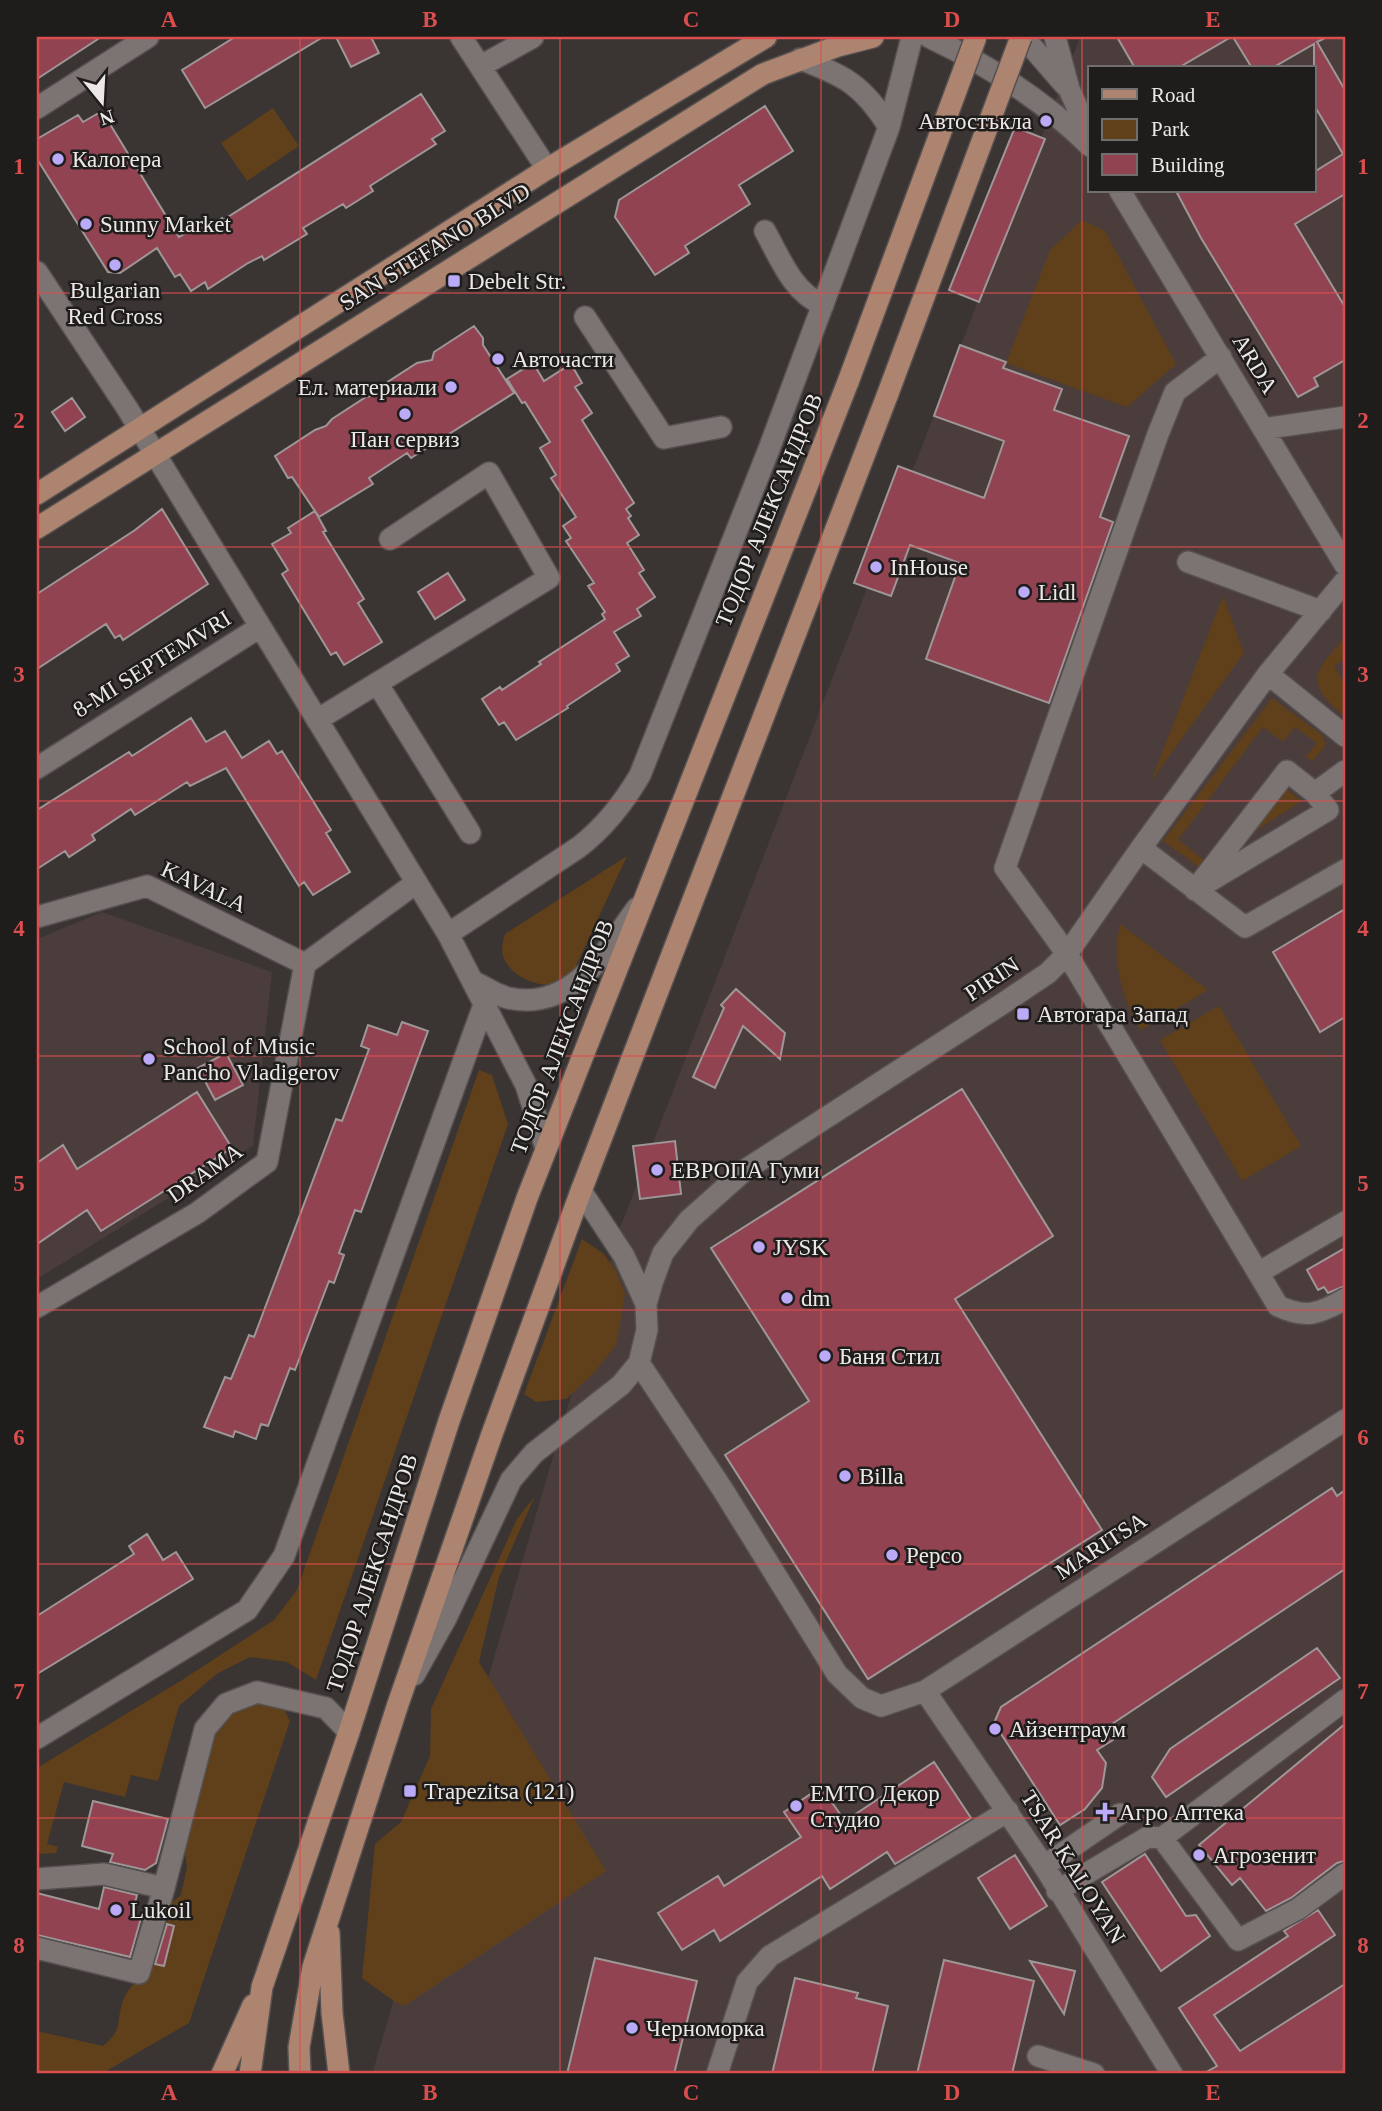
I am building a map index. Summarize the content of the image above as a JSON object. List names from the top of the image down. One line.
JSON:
{"streets":{"main road":["SAN STEFANO BLVD","ТОДОР АЛЕКСАНДРОВ"],"street":["ARDA","8-MI SEPTEMVRI","KAVALA","PIRIN","DRAMA","MARITSA","TSAR KALOYAN"]},"crossings":[["KAVALA","DRAMA"],["PIRIN","MARITSA"],["MARITSA","TSAR KALOYAN"]],"places":{"other":["Автостъкла","Калогера","Sunny Market","Bulgarian Red Cross","Авточасти","Ел. материали","Пан сервиз","InHouse","Lidl","School of Music Pancho Vladigerov","ЕВРОПА Гуми","JYSK","dm","Баня Стил","Billa","Pepco","Айзентраум","ЕМТО Декор Студио","Агрозенит","Lukoil","Черноморка"],"transit":["Debelt Str.","Автогара Запад","Trapezitsa (121)"],"health":["Агро Аптека"]},"legend":["Road","Park","Building"],"north":"bottom","grid":{"columns":["A","B","C","D","E"],"rows":["1","2","3","4","5","6","7","8"]}}
